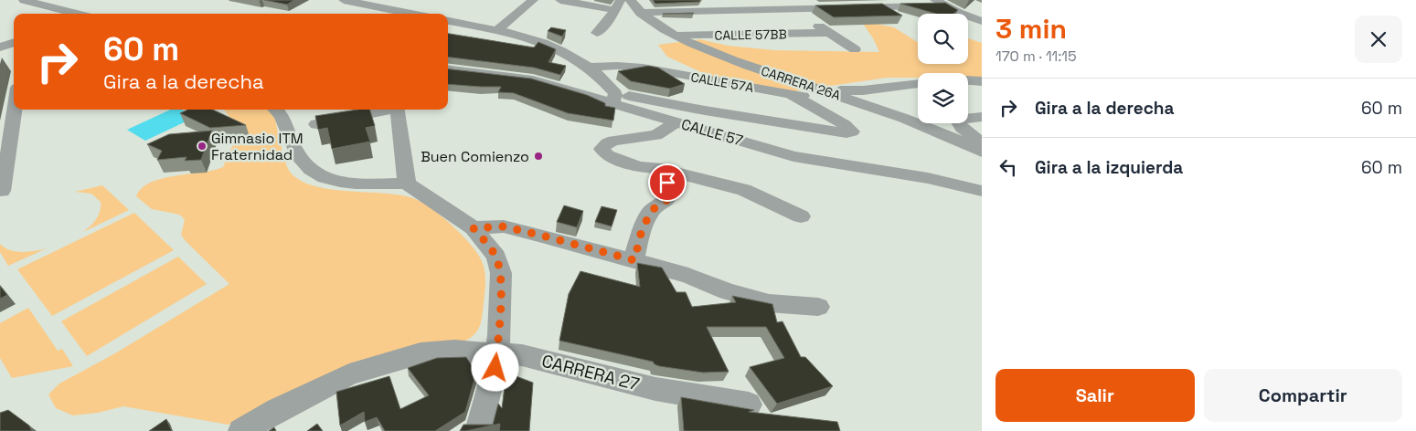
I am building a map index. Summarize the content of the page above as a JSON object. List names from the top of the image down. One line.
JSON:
{"streets":{"street":["CALLE 57BB","CALLE 57A","CARRERA 26A","CALLE 57","CARRERA 27"]},"crossings":[["CALLE 57BB","CARRERA 26A"],["CALLE 57A","CARRERA 26A"],["CALLE 57A","CALLE 57"]],"places":["Gimnasio ITM Fraternidad","Buen Comienzo"],"page":{"heading":["3 min","170 m · 11:15"],"turn":["60 m","Gira a la derecha"],"list":[{"name":"Gira a la derecha","value":"60 m"},{"name":"Gira a la izquierda","value":"60 m"}],"buttons":["Salir","Compartir"]}}
